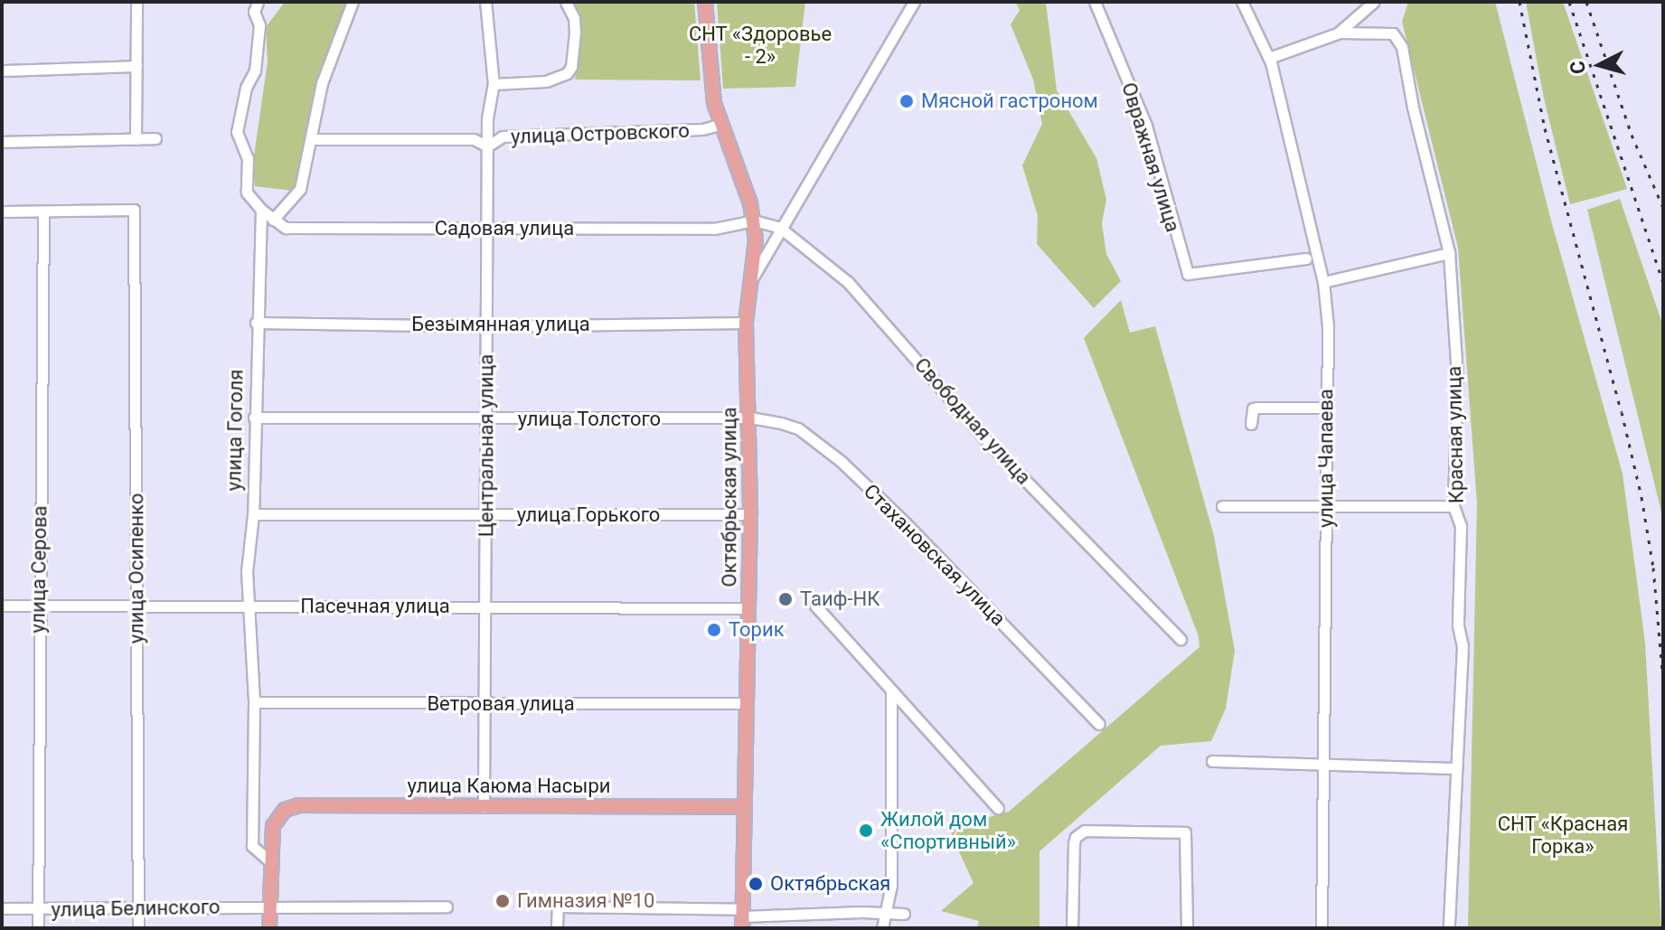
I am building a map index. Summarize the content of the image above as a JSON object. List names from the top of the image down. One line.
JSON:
{"streets":{"main road":["Октябрьская улица","улица Каюма Насыри"],"street":["улица Островского","Овражная улица","Садовая улица","Безымянная улица","улица Толстого","Свободная улица","улица Гоголя","Красная улица","Центральная улица","улица Чапаева","улица Горького","Стахановская улица","улица Осипенко","улица Серова","Пасечная улица","Ветровая улица","улица Белинского"]},"crossings":[["улица Островского","Центральная улица"],["улица Островского","Октябрьская улица"],["Садовая улица","Свободная улица"],["Садовая улица","улица Гоголя"],["Садовая улица","Центральная улица"],["Садовая улица","Октябрьская улица"],["Безымянная улица","улица Гоголя"],["Безымянная улица","Центральная улица"],["Безымянная улица","Октябрьская улица"],["улица Толстого","улица Гоголя"],["улица Толстого","Центральная улица"],["улица Толстого","Октябрьская улица"],["улица Толстого","Стахановская улица"],["Свободная улица","Октябрьская улица"],["улица Гоголя","улица Горького"],["улица Гоголя","Пасечная улица"],["улица Гоголя","Ветровая улица"],["улица Гоголя","улица Каюма Насыри"],["Центральная улица","улица Горького"],["Центральная улица","Пасечная улица"],["Центральная улица","Ветровая улица"],["Центральная улица","улица Каюма Насыри"],["Октябрьская улица","улица Горького"],["Октябрьская улица","Стахановская улица"],["Октябрьская улица","Пасечная улица"],["Октябрьская улица","Ветровая улица"],["Октябрьская улица","улица Каюма Насыри"],["улица Осипенко","улица Серова"],["улица Осипенко","Пасечная улица"],["улица Осипенко","улица Белинского"],["улица Серова","Пасечная улица"],["улица Серова","улица Белинского"]],"parks":["СНТ «Здоровье - 2»","СНТ «Красная Горка»"],"places":["Мясной гастроном","Таиф-НК","Торик","Жилой дом «Спортивный»","Октябрьская","Гимназия №10"],"north":"left"}
